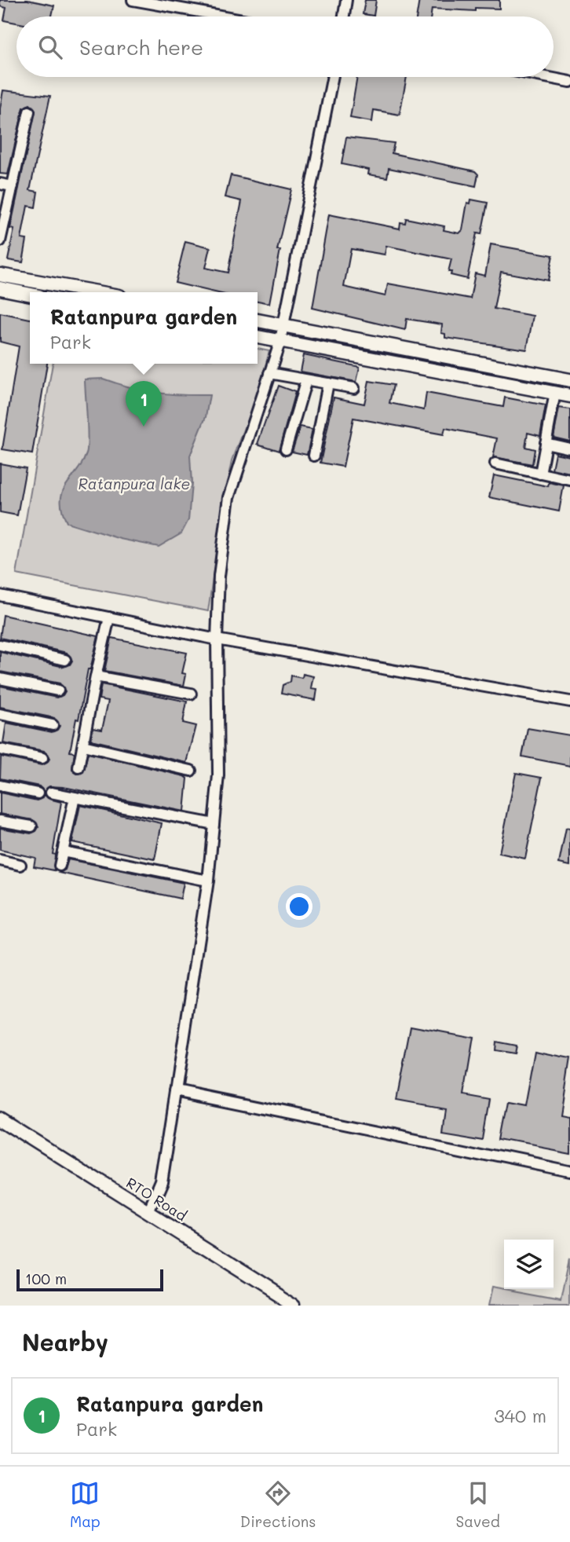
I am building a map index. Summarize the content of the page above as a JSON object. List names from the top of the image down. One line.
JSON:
{"streets":{"street":["RTO Road"]},"water":["Ratanpura lake"],"scale_bar":"100 m","page":{"search":"Search here","popup":["Ratanpura garden","Park"],"pins":"1","scale":"100 m","heading":"Nearby","list":[{"mark":"1","name":"Ratanpura garden","note":"Park","value":"340 m"}],"nav":["Map","Directions","Saved"]}}
